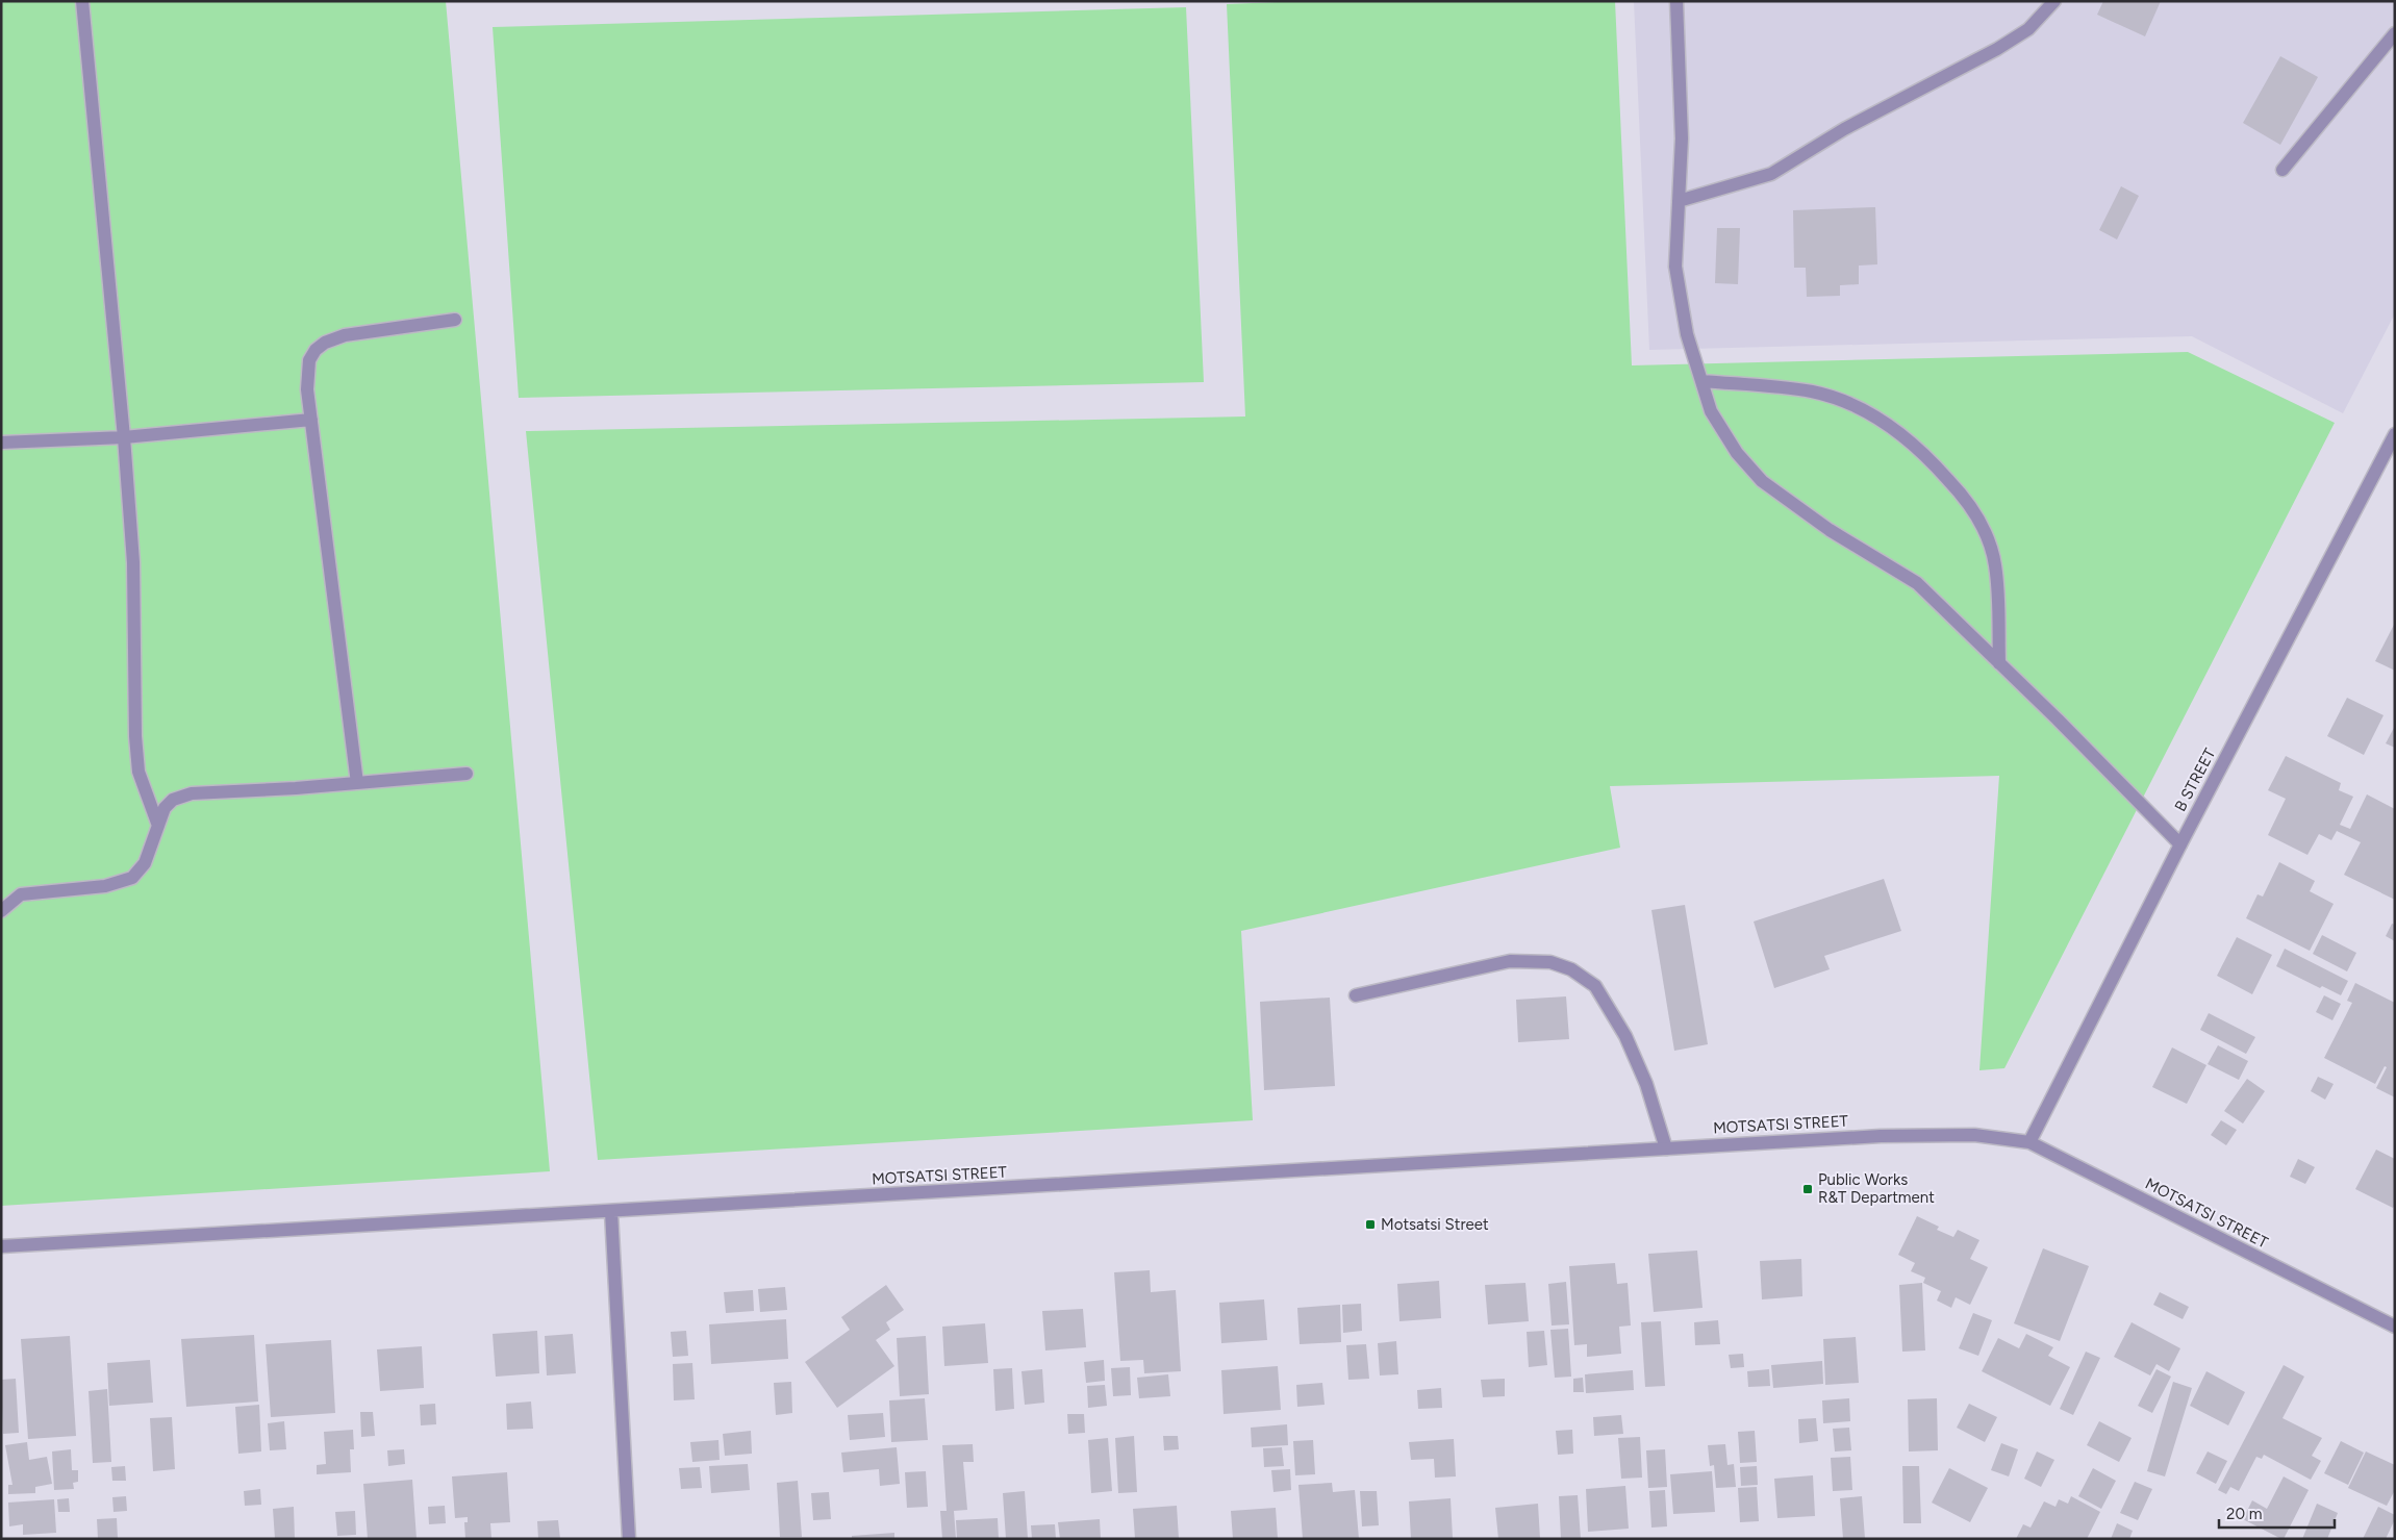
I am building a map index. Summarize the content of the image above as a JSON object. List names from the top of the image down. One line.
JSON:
{"streets":{"street":["B STREET","MOTSATSI STREET"]},"crossings":[["B STREET","MOTSATSI STREET"]],"places":{"transit":["Public Works R&T Department","Motsatsi Street"]},"scale_bar":"20 m"}
